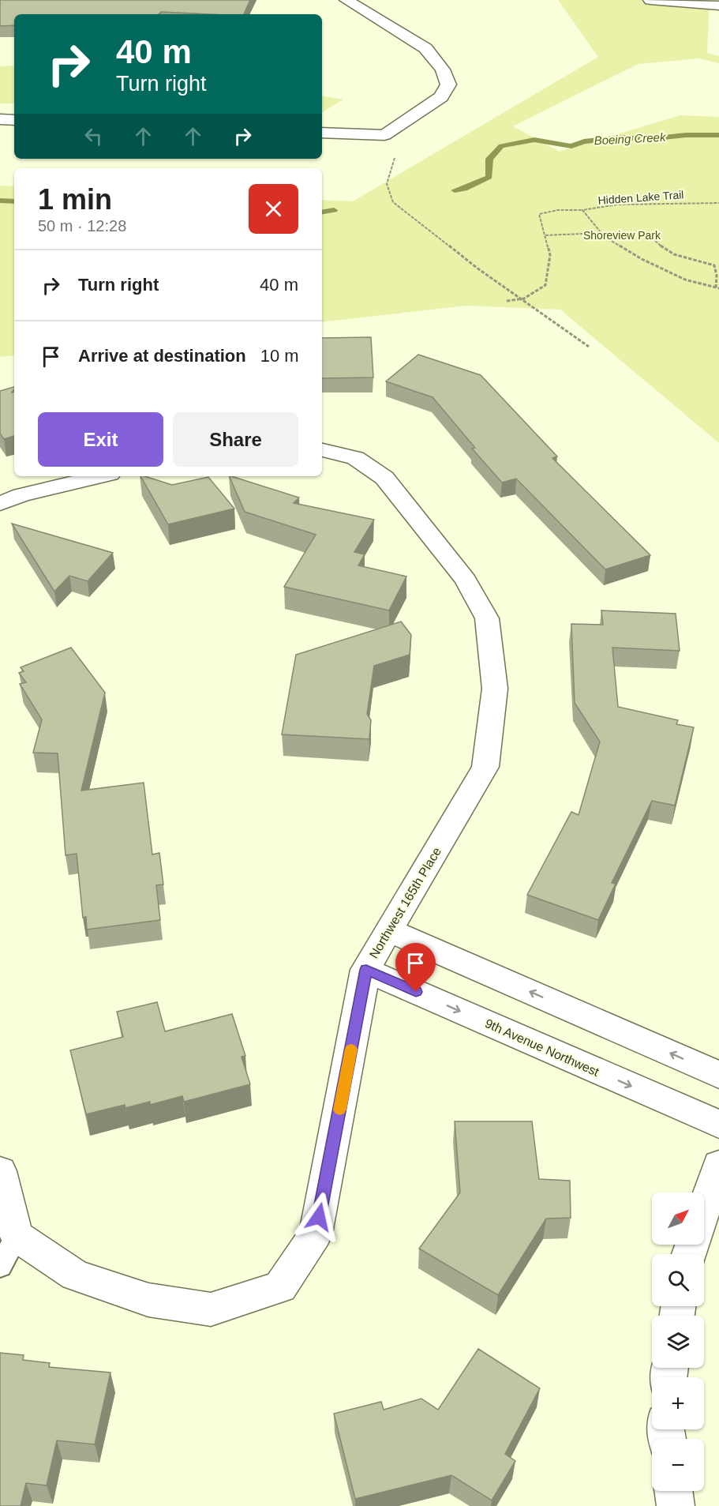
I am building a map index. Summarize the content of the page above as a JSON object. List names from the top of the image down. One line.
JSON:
{"streets":{"street":["Northwest 165th Place","9th Avenue Northwest"],"path":["Hidden Lake Trail"]},"crossings":[["Northwest 165th Place","9th Avenue Northwest"]],"water":["Boeing Creek"],"parks":["Shoreview Park"],"north":"top right","page":{"turn":["40 m","Turn right"],"heading":["1 min","50 m · 12:28"],"list":[{"name":"Turn right","value":"40 m"},{"name":"Arrive at destination","value":"10 m"}],"buttons":["Exit","Share"],"map_buttons":["+","−"]}}
